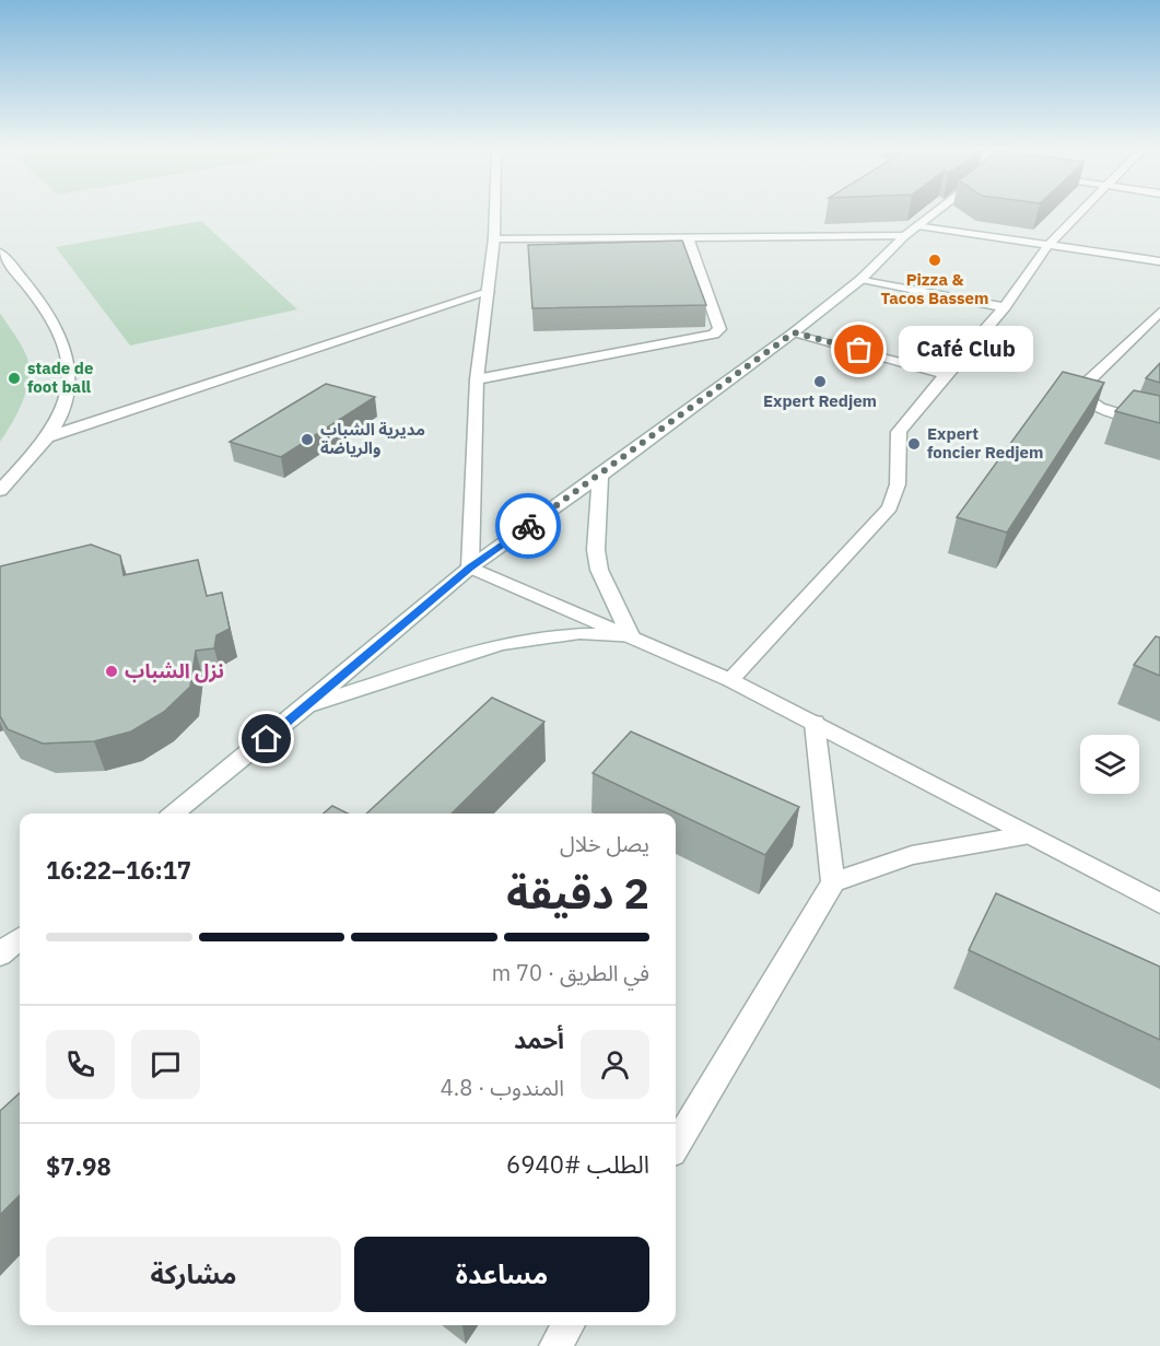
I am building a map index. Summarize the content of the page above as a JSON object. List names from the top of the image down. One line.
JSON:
{"places":["Pizza & Tacos Bassem","Café Club","stade de foot ball","Expert Redjem","مديرية الشباب والرياضة","Expert foncier Redjem","نزل الشباب"],"page":{"bubble":"Café Club","heading":["2 دقيقة","يصل خلال","16:17–16:22"],"panel":["أحمد","المندوب · 4.8","الطلب #6940","$7.98"],"bar":"في الطريق · 70 m","buttons":["مساعدة","مشاركة"]}}
